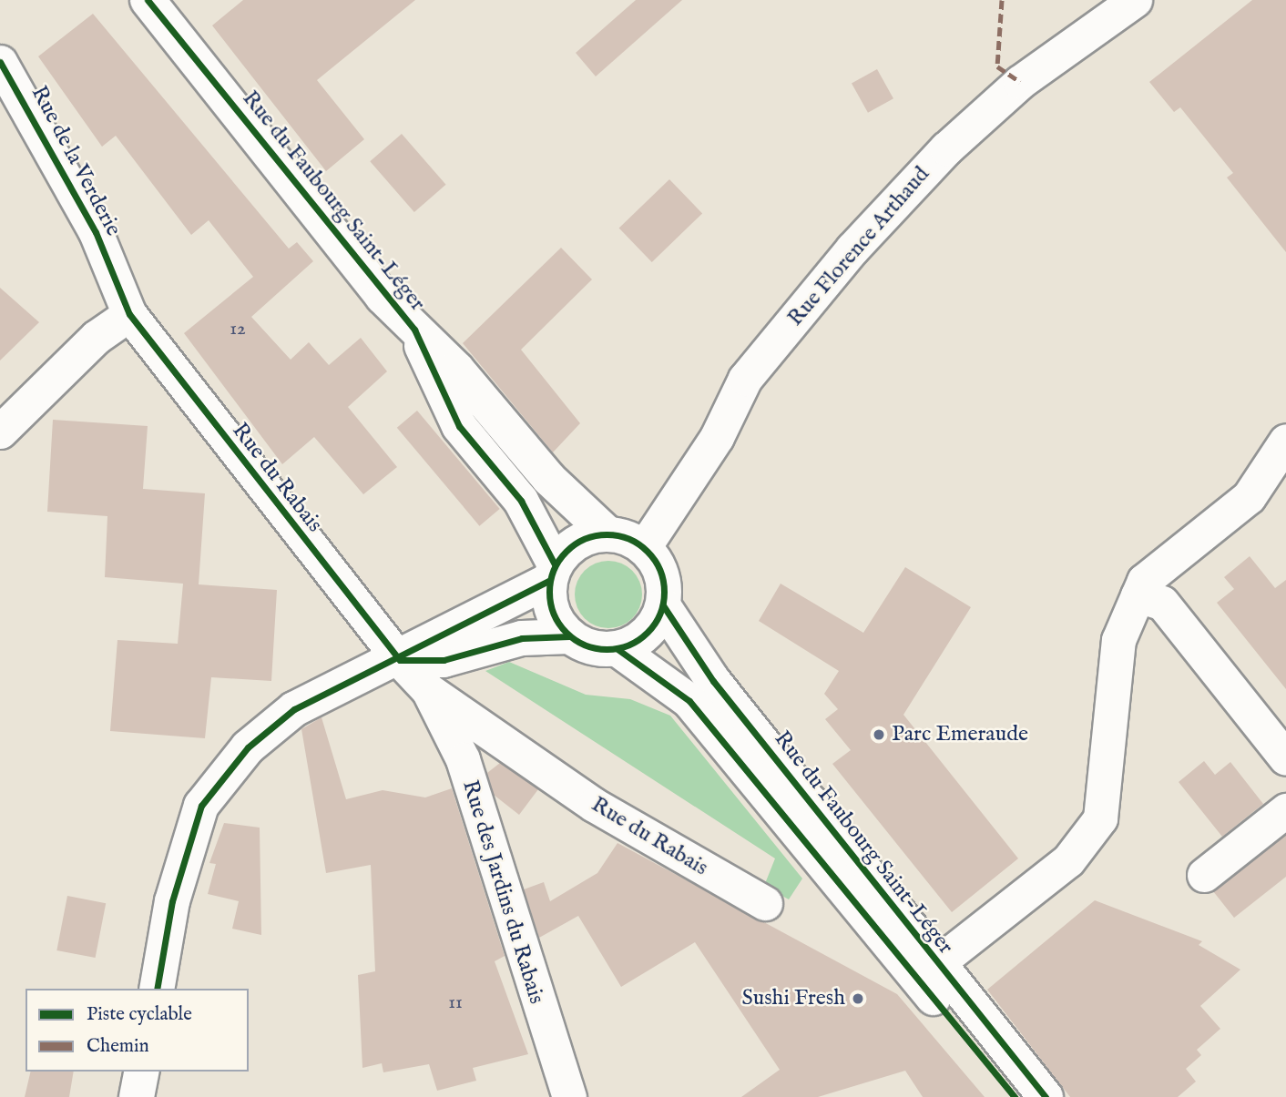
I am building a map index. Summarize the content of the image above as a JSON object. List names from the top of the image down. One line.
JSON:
{"streets":{"main road":["Rue du Faubourg Saint-Léger"],"street":["Rue de la Verderie","Rue Florence Arthaud","Rue du Rabais","Rue des Jardins du Rabais"]},"crossings":[["Rue de la Verderie","Rue du Rabais"],["Rue du Faubourg Saint-Léger","Rue Florence Arthaud"],["Rue du Rabais","Rue des Jardins du Rabais"]],"places":["Parc Emeraude","Sushi Fresh"],"house_numbers":["12","11"],"legend":["Piste cyclable","Chemin"]}
